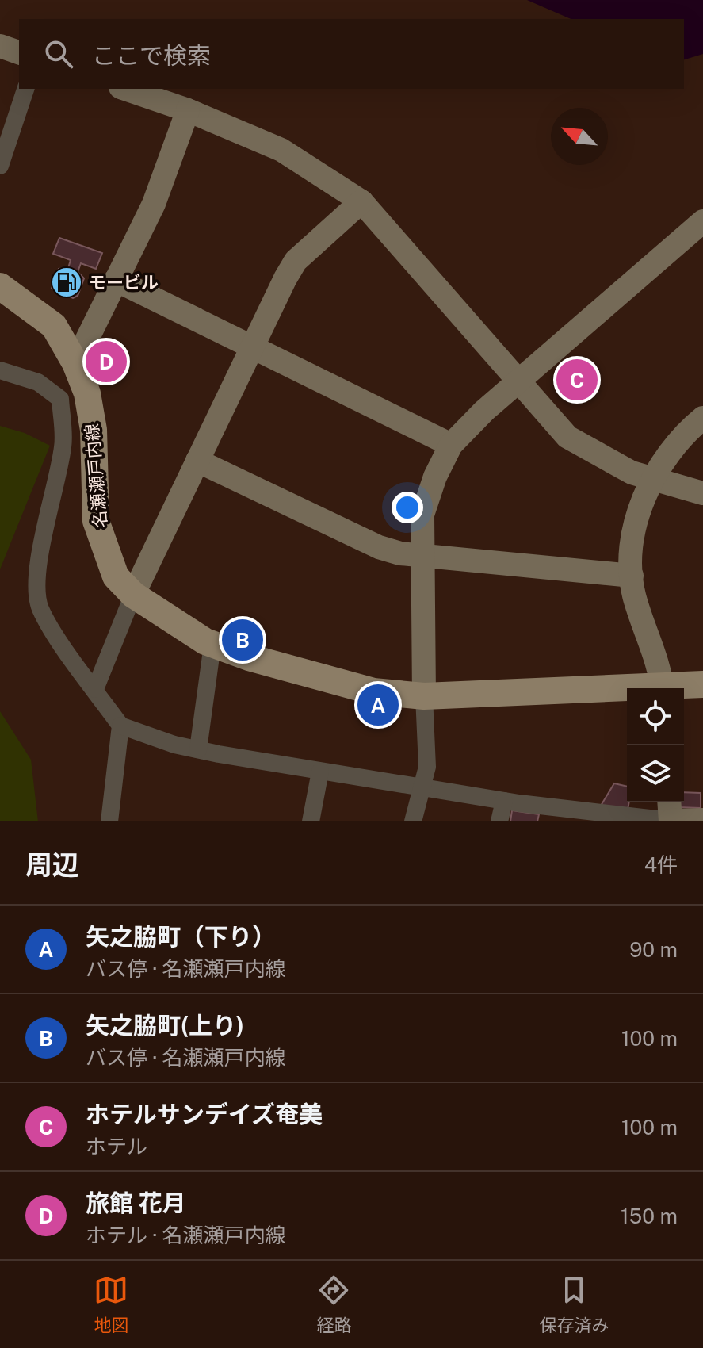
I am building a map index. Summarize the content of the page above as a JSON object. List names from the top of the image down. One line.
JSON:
{"streets":{"main road":["名瀬瀬戸内線"]},"places":{"fuel station":["モービル"]},"north":"top left","page":{"search":"ここで検索","pins":["D","C","B","A"],"heading":["周辺","4件"],"list":[{"mark":"A","name":"矢之脇町（下り）","note":"バス停 · 名瀬瀬戸内線","value":"90 m"},{"mark":"B","name":"矢之脇町(上り)","note":"バス停 · 名瀬瀬戸内線","value":"100 m"},{"mark":"C","name":"ホテルサンデイズ奄美","note":"ホテル","value":"100 m"},{"mark":"D","name":"旅館 花月","note":"ホテル · 名瀬瀬戸内線","value":"150 m"}],"nav":["地図","経路","保存済み"]}}
